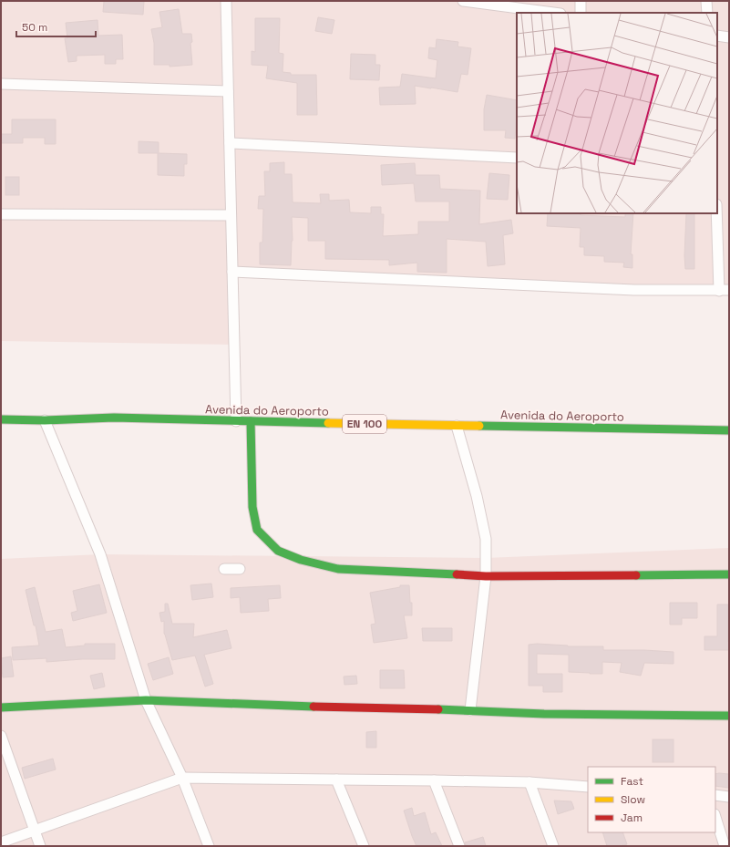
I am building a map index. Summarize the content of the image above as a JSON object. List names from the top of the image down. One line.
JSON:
{"streets":{"street":["Avenida do Aeroporto","EN 100"]},"legend":["Fast","Slow","Jam"],"scale_bar":"50 m"}
